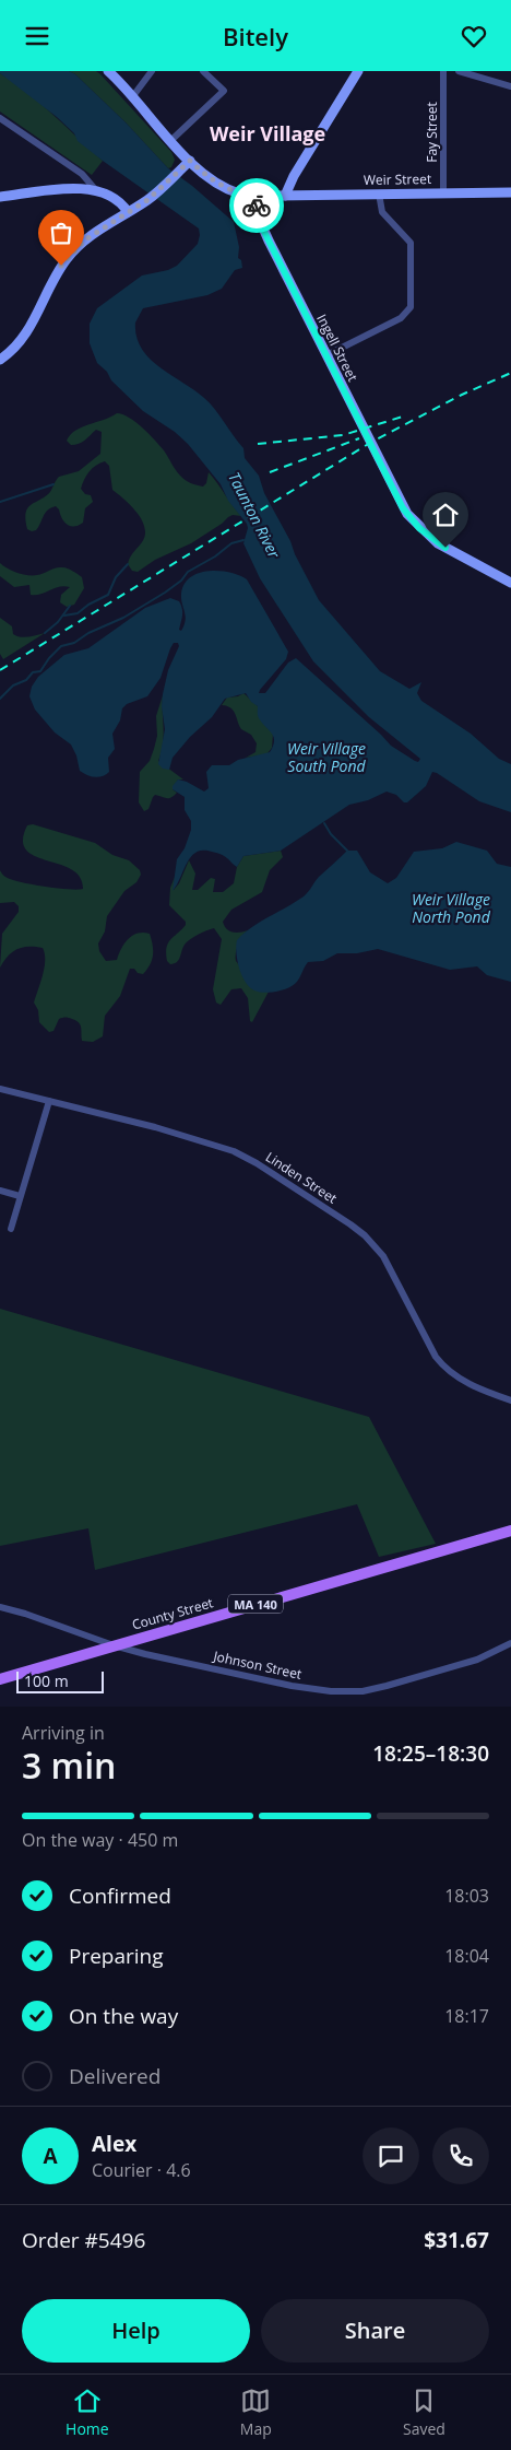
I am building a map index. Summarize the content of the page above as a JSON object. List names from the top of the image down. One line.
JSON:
{"streets":{"main road":["MA 140","County Street"],"street":["Fay Street","Weir Street","Ingell Street","Linden Street","Johnson Street"]},"crossings":[["Fay Street","Weir Street"],["Weir Street","Ingell Street"],["County Street","Johnson Street"]],"districts":["Weir Village"],"water":["Taunton River","Weir Village South Pond","Weir Village North Pond"],"scale_bar":"100 m","page":{"header":"Bitely","scale":"100 m","heading":["3 min","Arriving in","18:25–18:30"],"panel":["Alex","Courier · 4.6","Order #5496","$31.67"],"bar":"On the way · 450 m","list":[["Confirmed","18:03"],["Preparing","18:04"],["On the way","18:17"],"Delivered"],"round":"A","buttons":["Help","Share"],"tabs":["Home","Map","Saved"]}}
